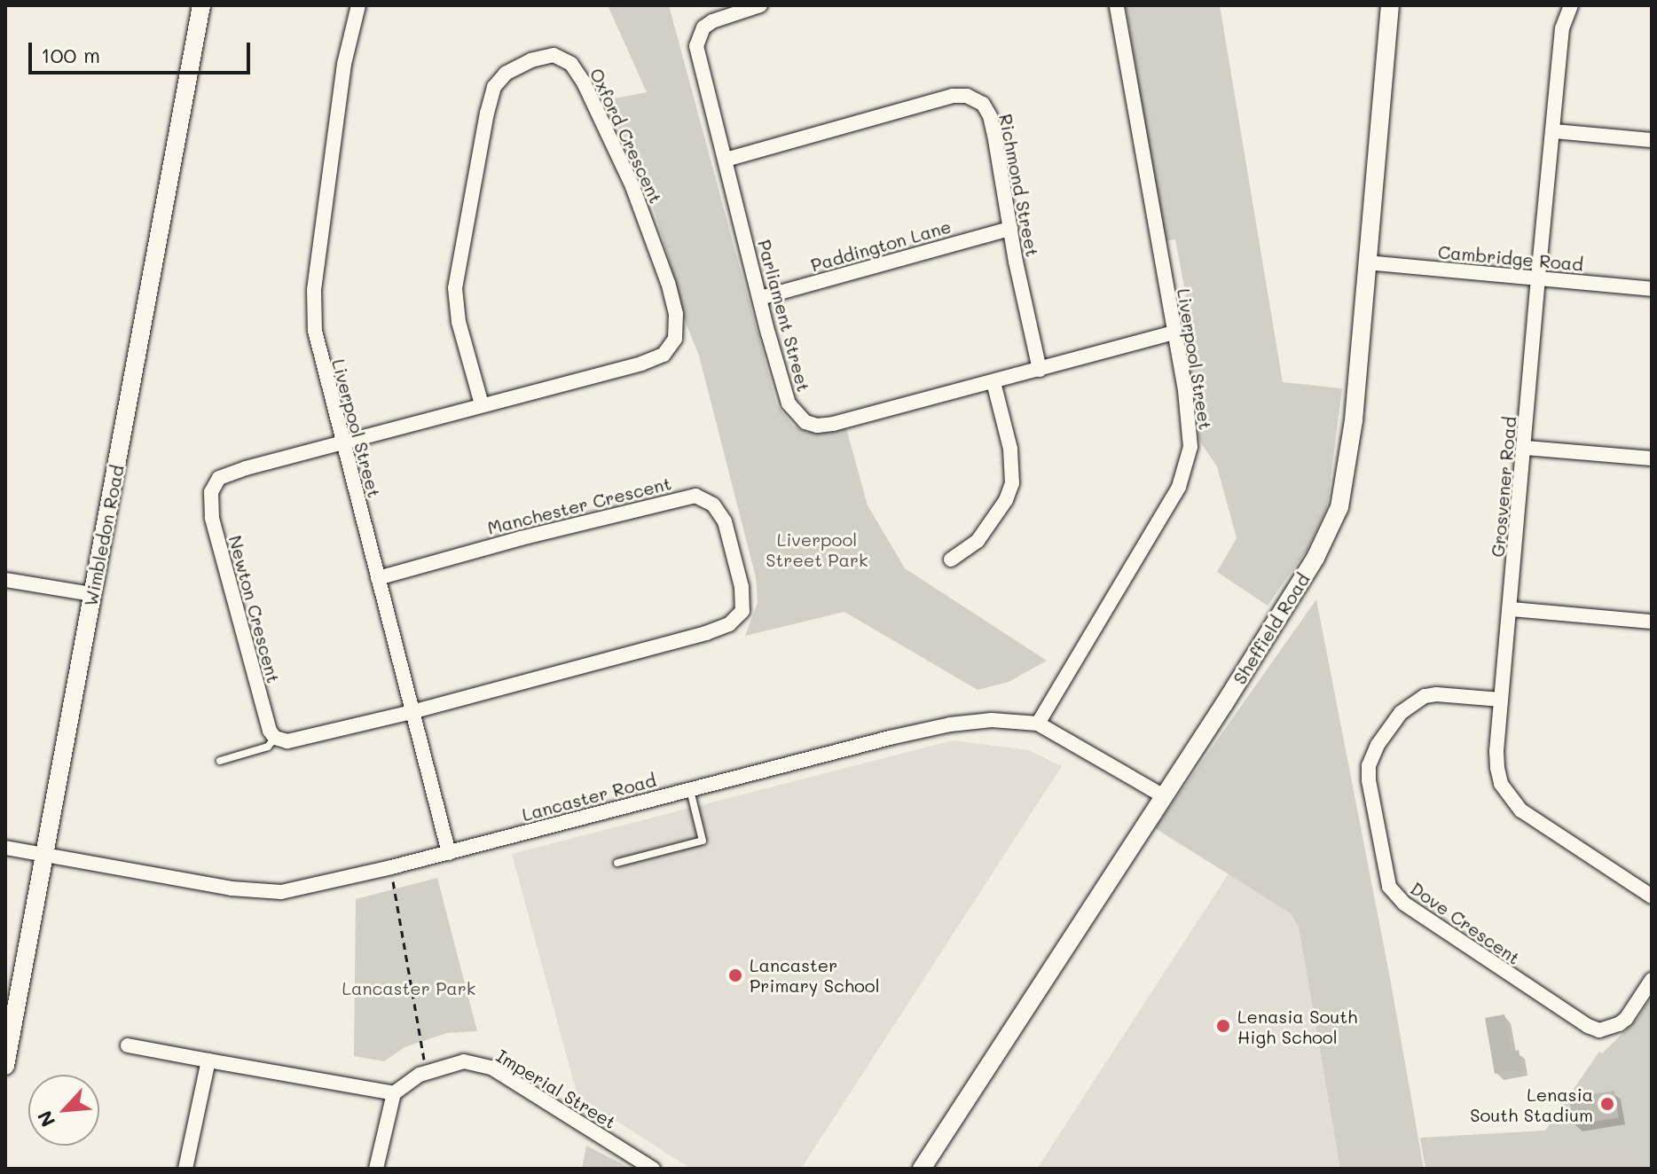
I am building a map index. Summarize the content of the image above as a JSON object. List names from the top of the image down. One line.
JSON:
{"streets":{"street":["Oxford Crescent","Richmond Street","Paddington Lane","Cambridge Road","Parliament Street","Liverpool Street","Grosvener Road","Manchester Crescent","Wimbledon Road","Newton Crescent","Sheffield Road","Lancaster Road","Dove Crescent","Imperial Street"]},"crossings":[["Oxford Crescent","Liverpool Street"],["Oxford Crescent","Newton Crescent"],["Richmond Street","Paddington Lane"],["Richmond Street","Parliament Street"],["Paddington Lane","Parliament Street"],["Cambridge Road","Grosvener Road"],["Cambridge Road","Sheffield Road"],["Parliament Street","Liverpool Street"],["Liverpool Street","Manchester Crescent"],["Liverpool Street","Newton Crescent"],["Liverpool Street","Lancaster Road"],["Grosvener Road","Dove Crescent"],["Wimbledon Road","Lancaster Road"],["Sheffield Road","Lancaster Road"]],"parks":["Liverpool Street Park","Lancaster Park"],"places":["Lancaster Primary School","Lenasia South High School","Lenasia South Stadium"],"scale_bar":"100 m","north":"bottom left"}
